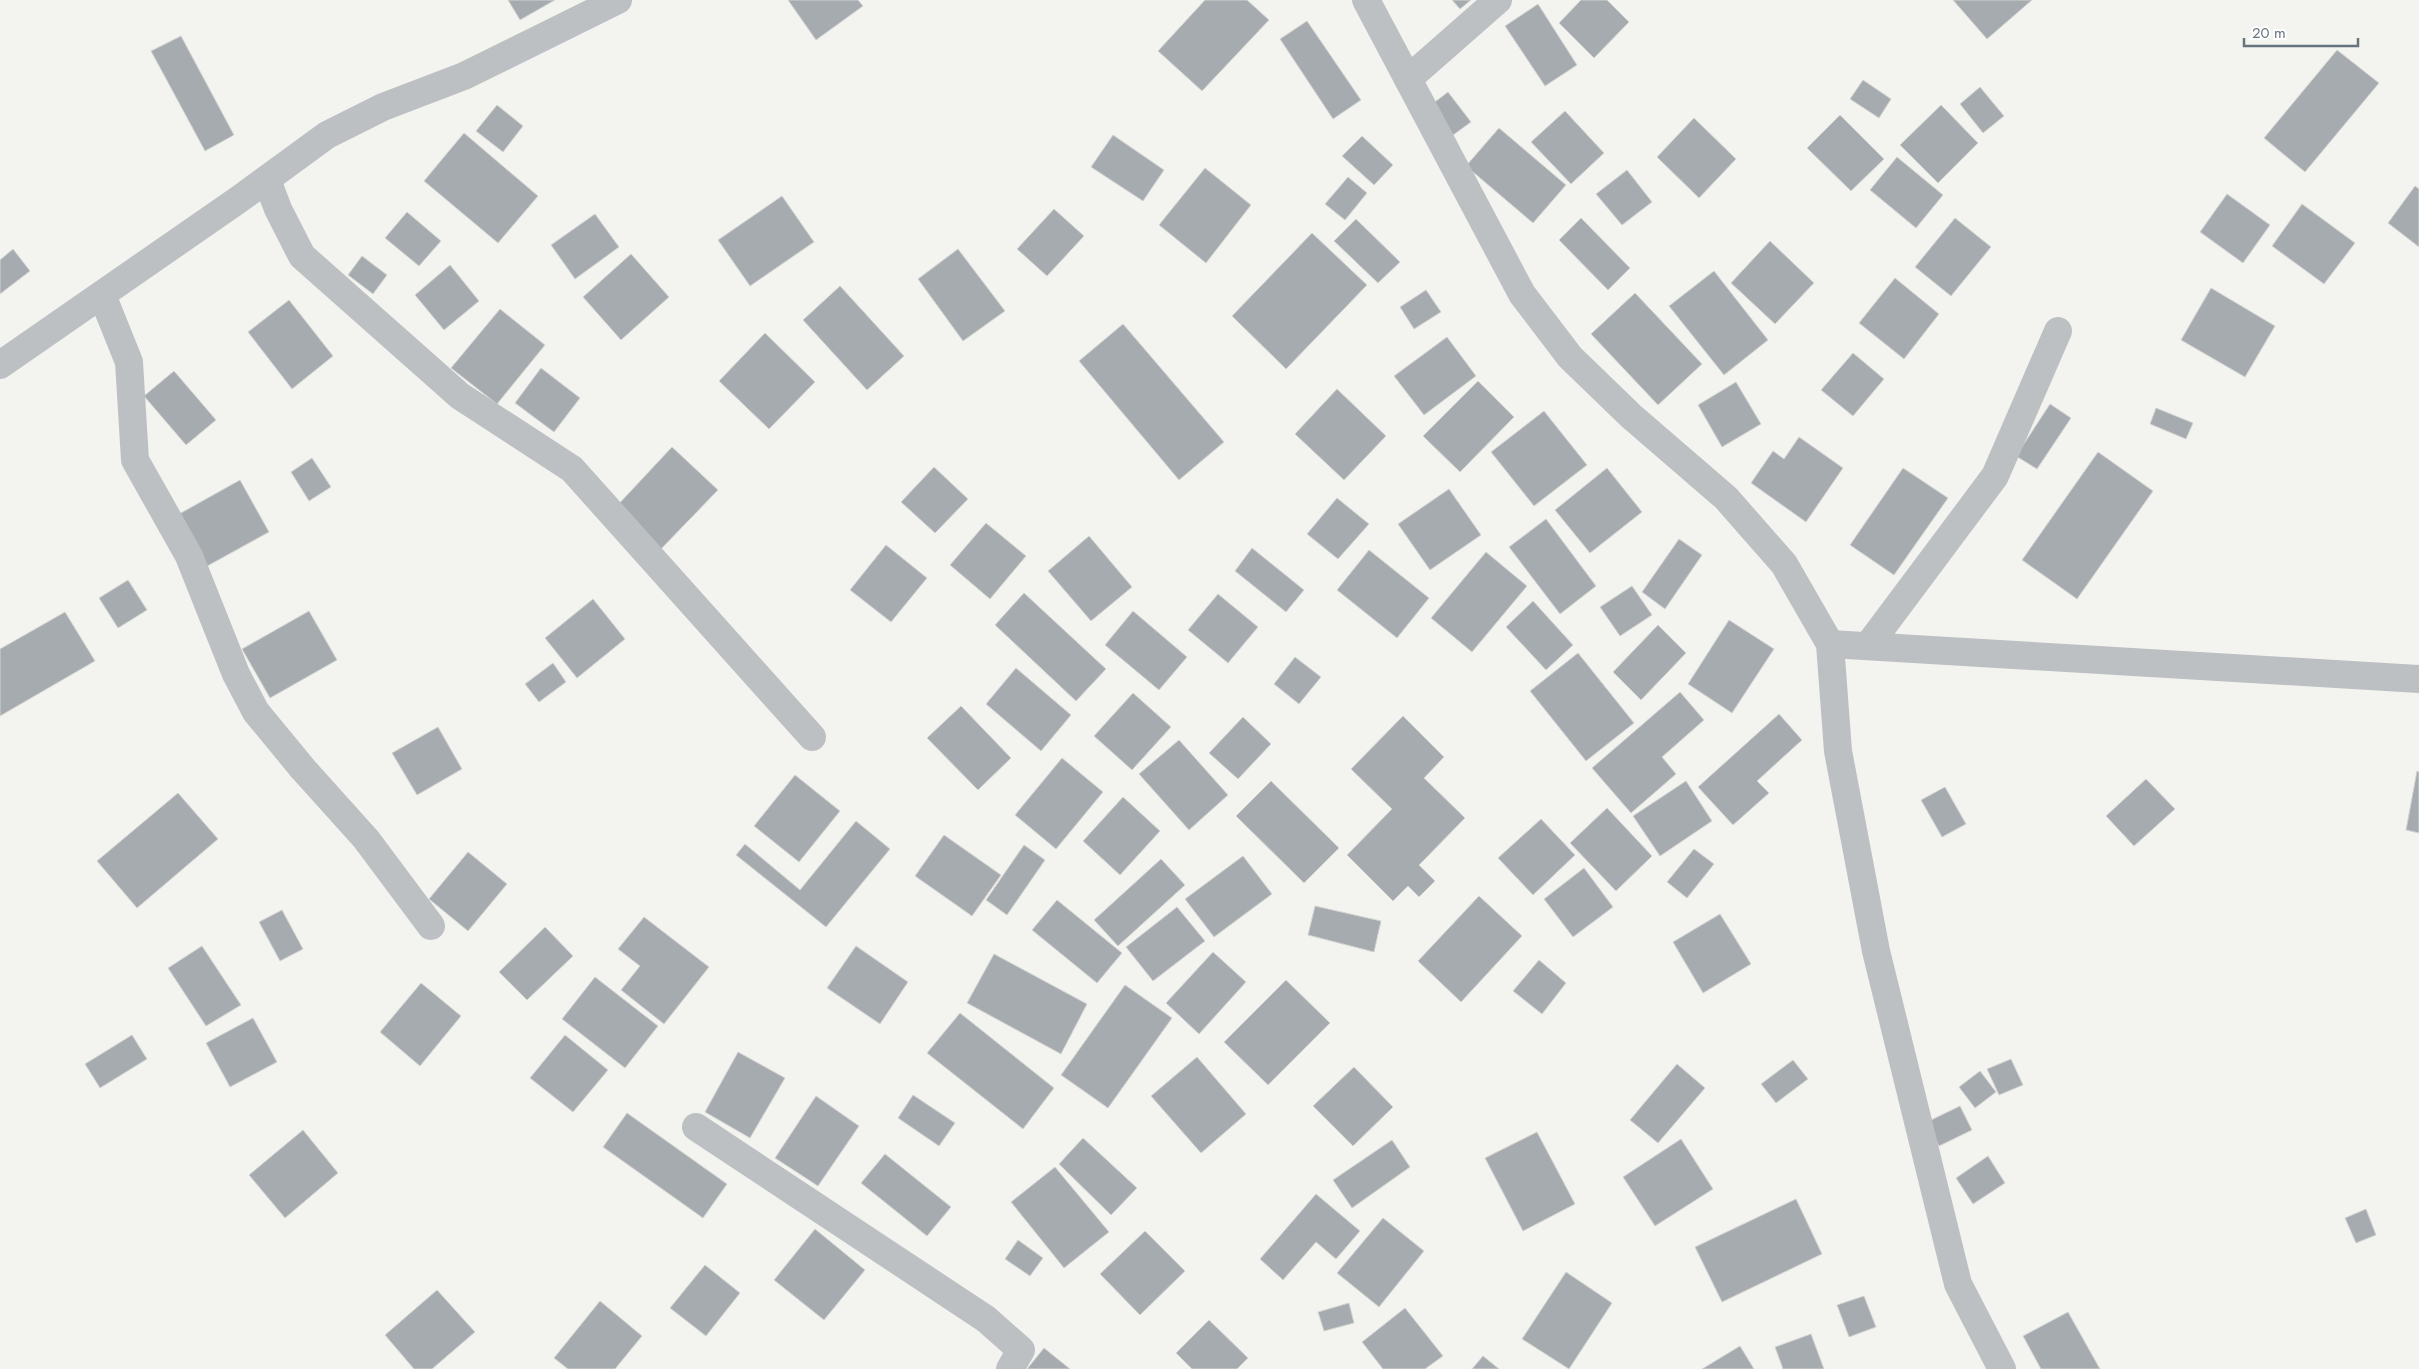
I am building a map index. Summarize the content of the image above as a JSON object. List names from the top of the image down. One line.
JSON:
{"scale_bar":"20 m"}
